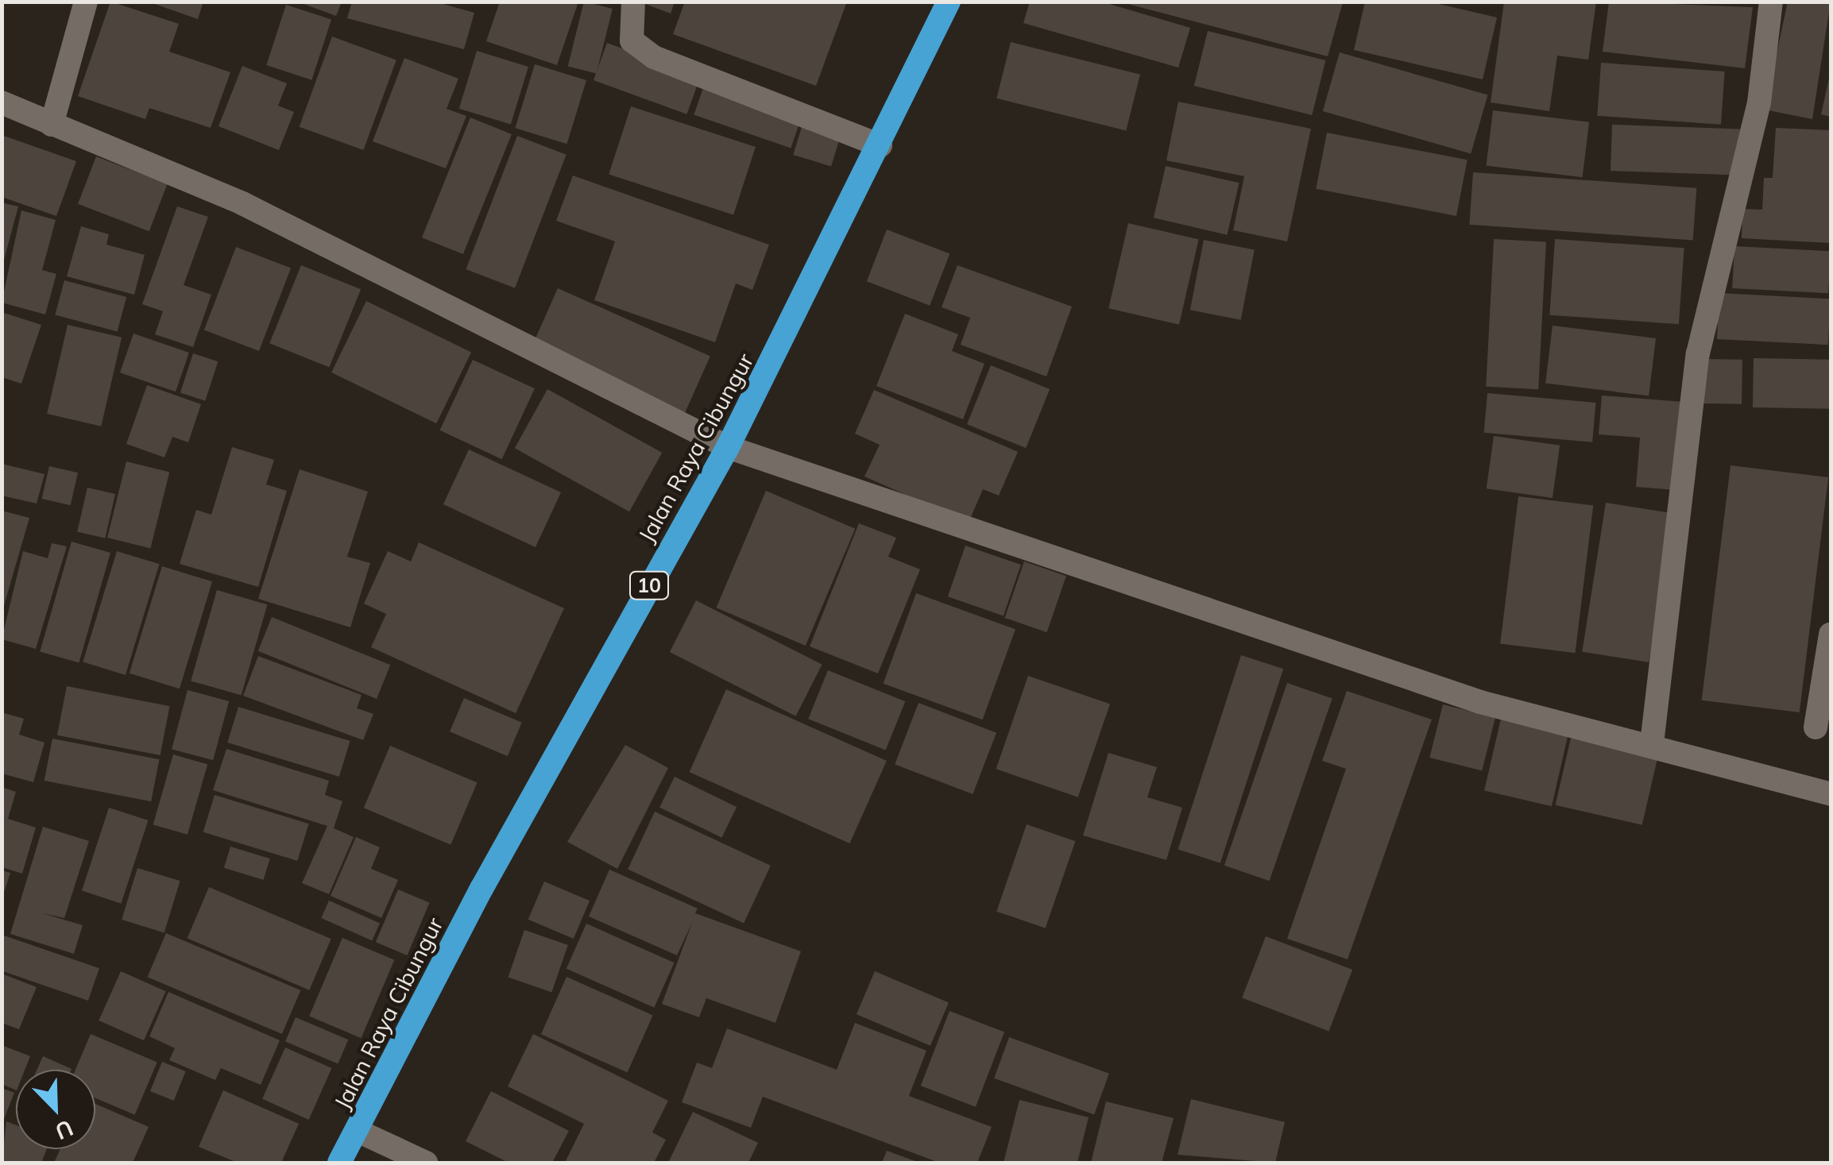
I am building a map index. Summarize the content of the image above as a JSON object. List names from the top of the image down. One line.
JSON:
{"streets":{"highway":["Jalan Raya Cibungur","10"]},"north":"bottom right"}
